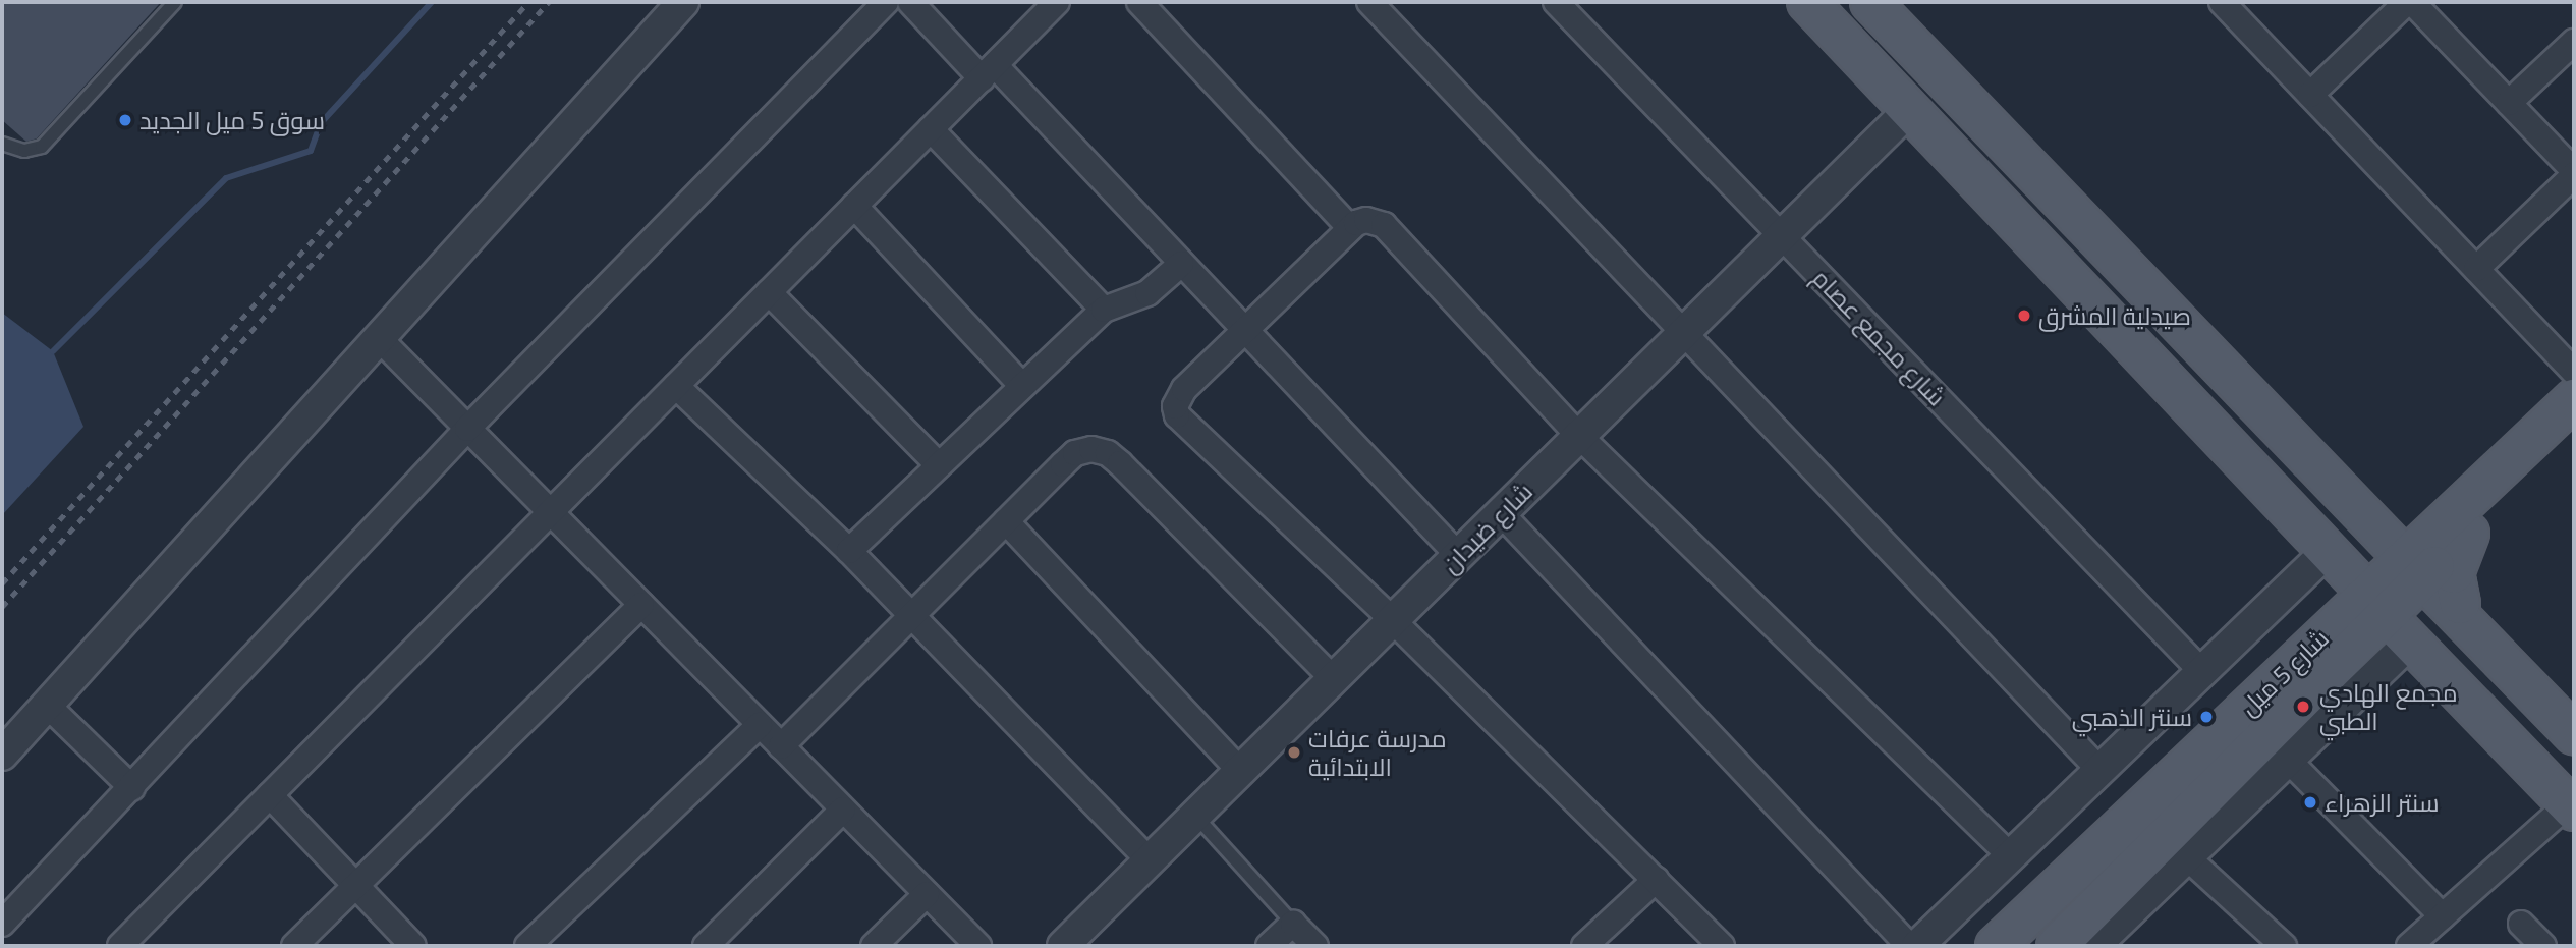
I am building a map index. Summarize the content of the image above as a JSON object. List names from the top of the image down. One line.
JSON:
{"streets":{"main road":["شارع 5 ميل"],"street":["شارع مجمع عصام","شارع ضيدان"]},"crossings":[["شارع مجمع عصام","شارع ضيدان"]],"places":["سوق 5 ميل الجديد","صيدلية المشرق","مجمع الهادي الطبي","سنتر الذهبي","مدرسة عرفات الابتدائية","سنتر الزهراء"]}
